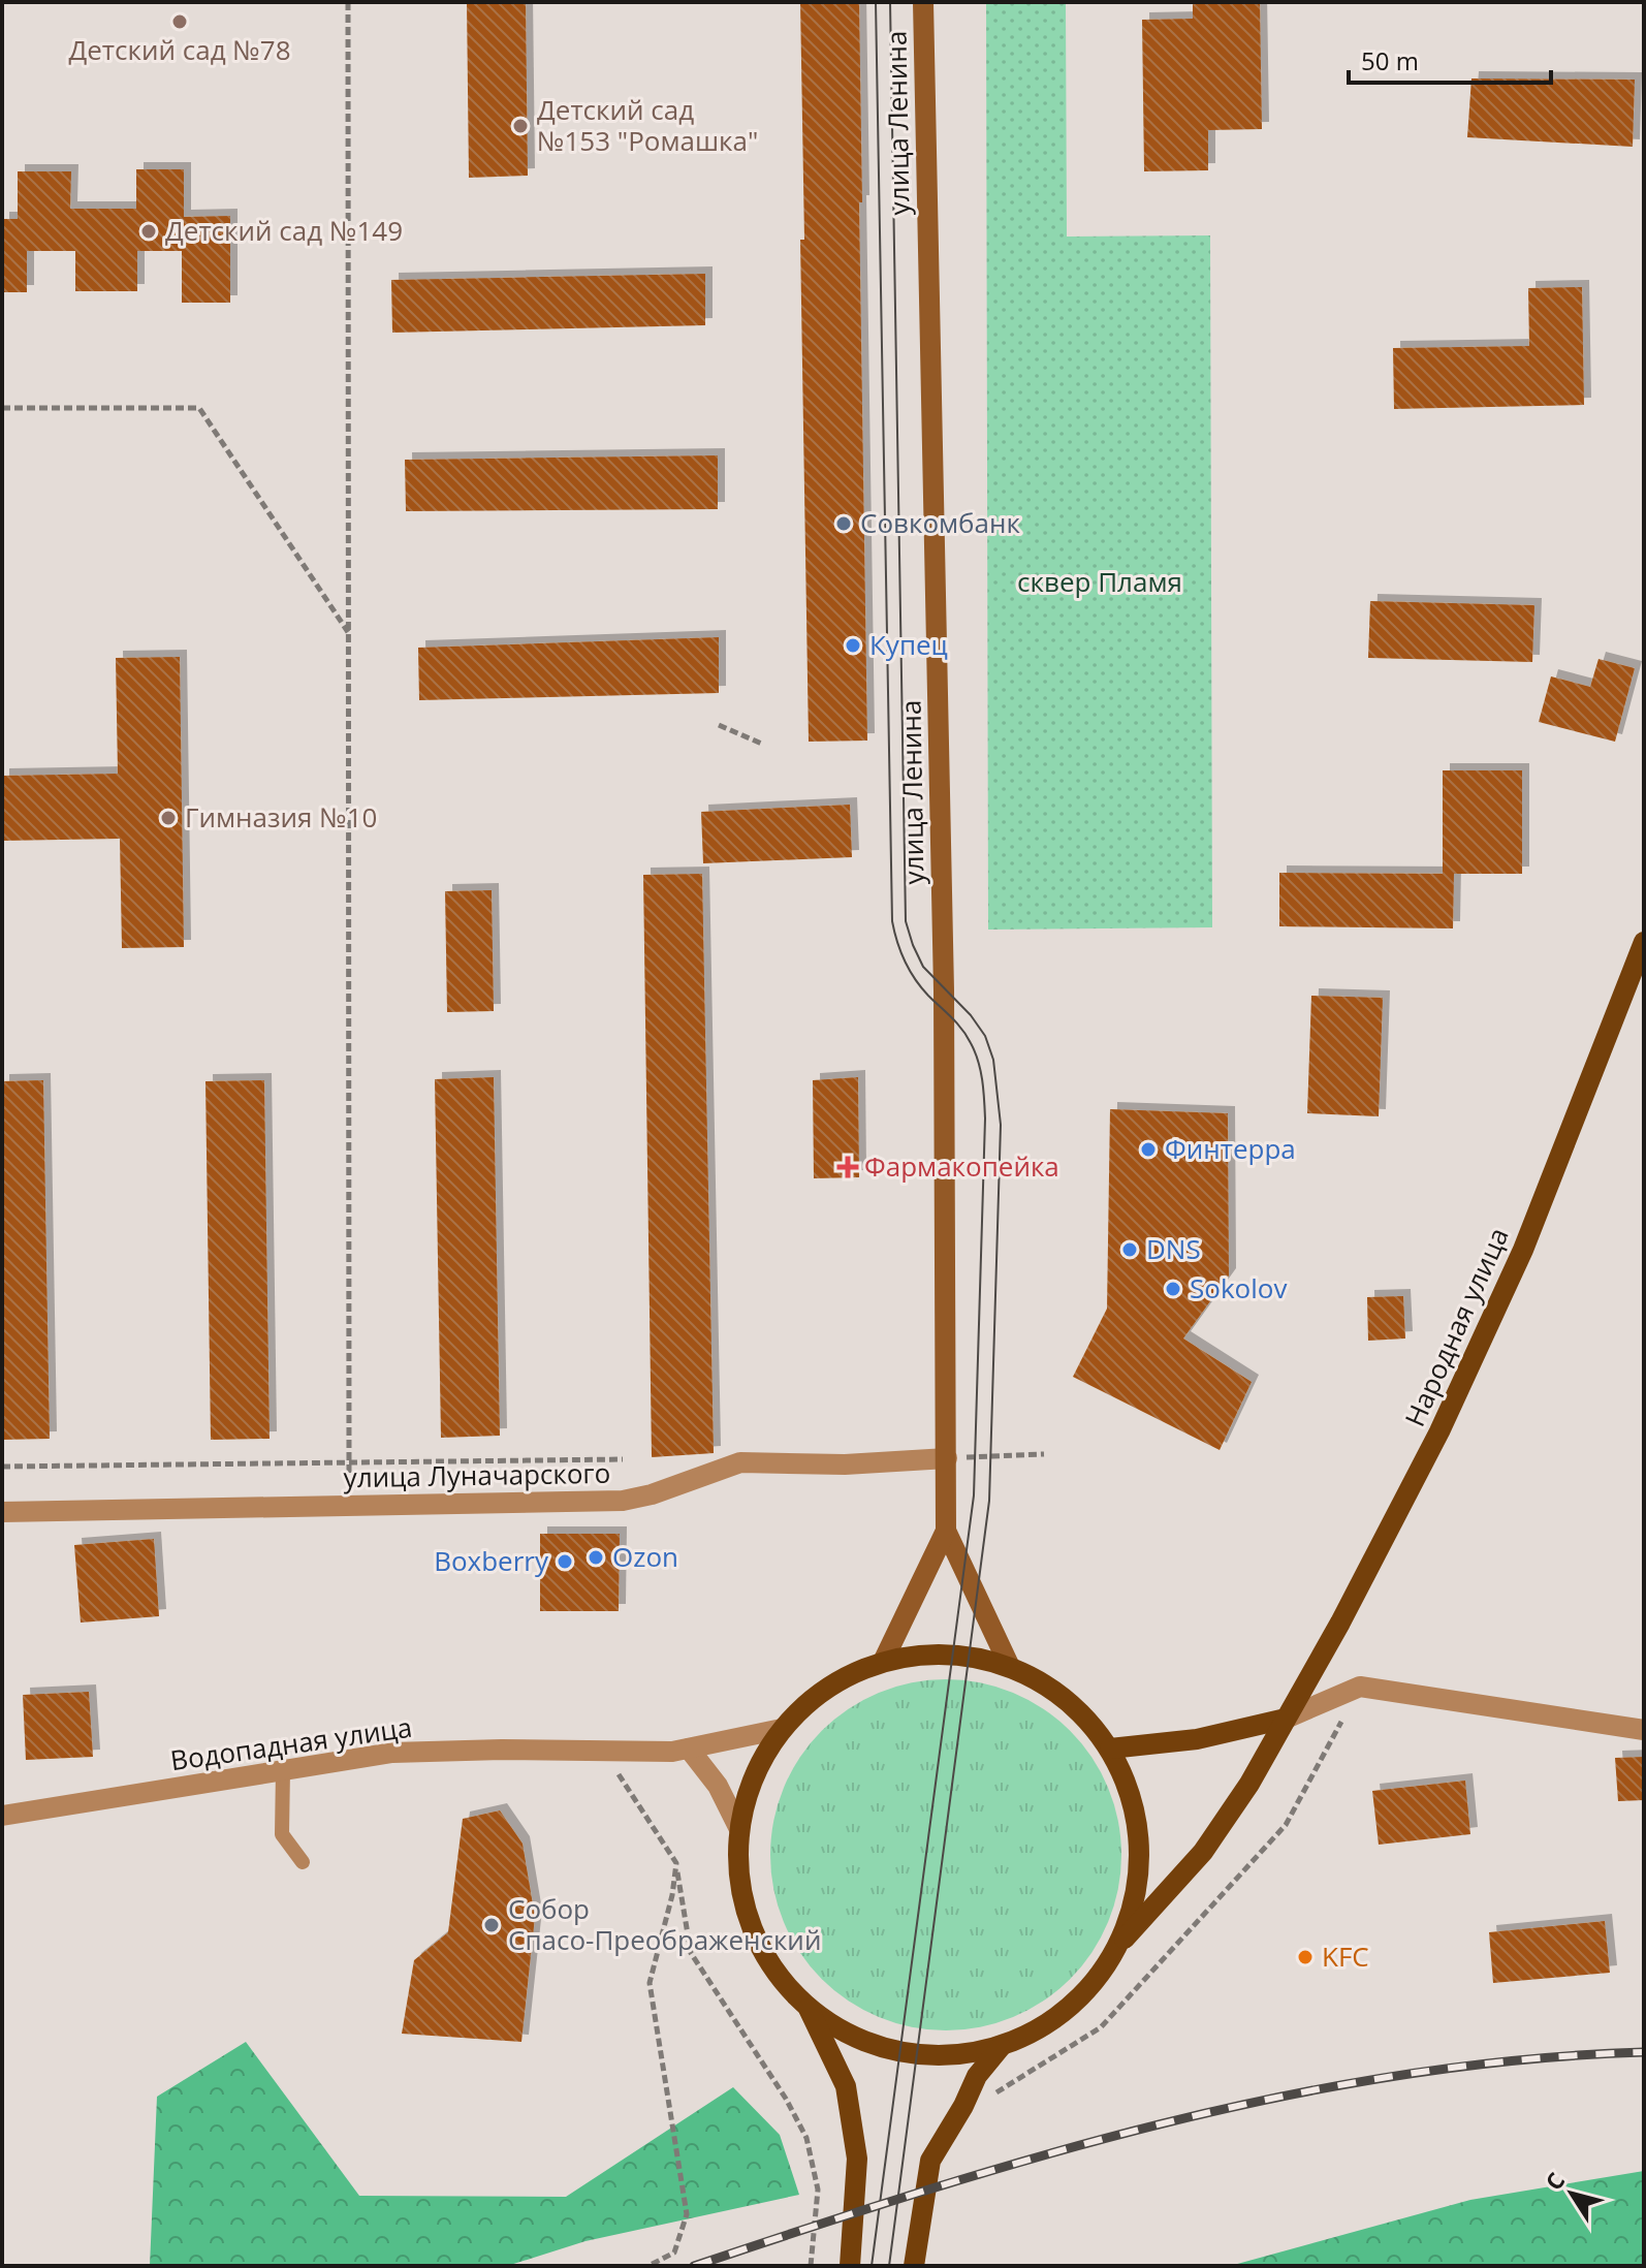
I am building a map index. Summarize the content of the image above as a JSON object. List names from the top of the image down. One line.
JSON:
{"streets":{"main road":["улица Ленина","Народная улица"],"street":["улица Луначарского","Водопадная улица"]},"crossings":[["улица Ленина","улица Луначарского"]],"parks":["сквер Пламя"],"places":{"other":["Детский сад №78","Детский сад №153 \"Ромашка\"","Детский сад №149","Совкомбанк","Купец","Гимназия №10","Финтерра","DNS","Sokolov","Ozon","Boxberry","Собор Спасо-Преображенский","KFC"],"health":["Фармакопейка"]},"scale_bar":"50 m","north":"top left"}
